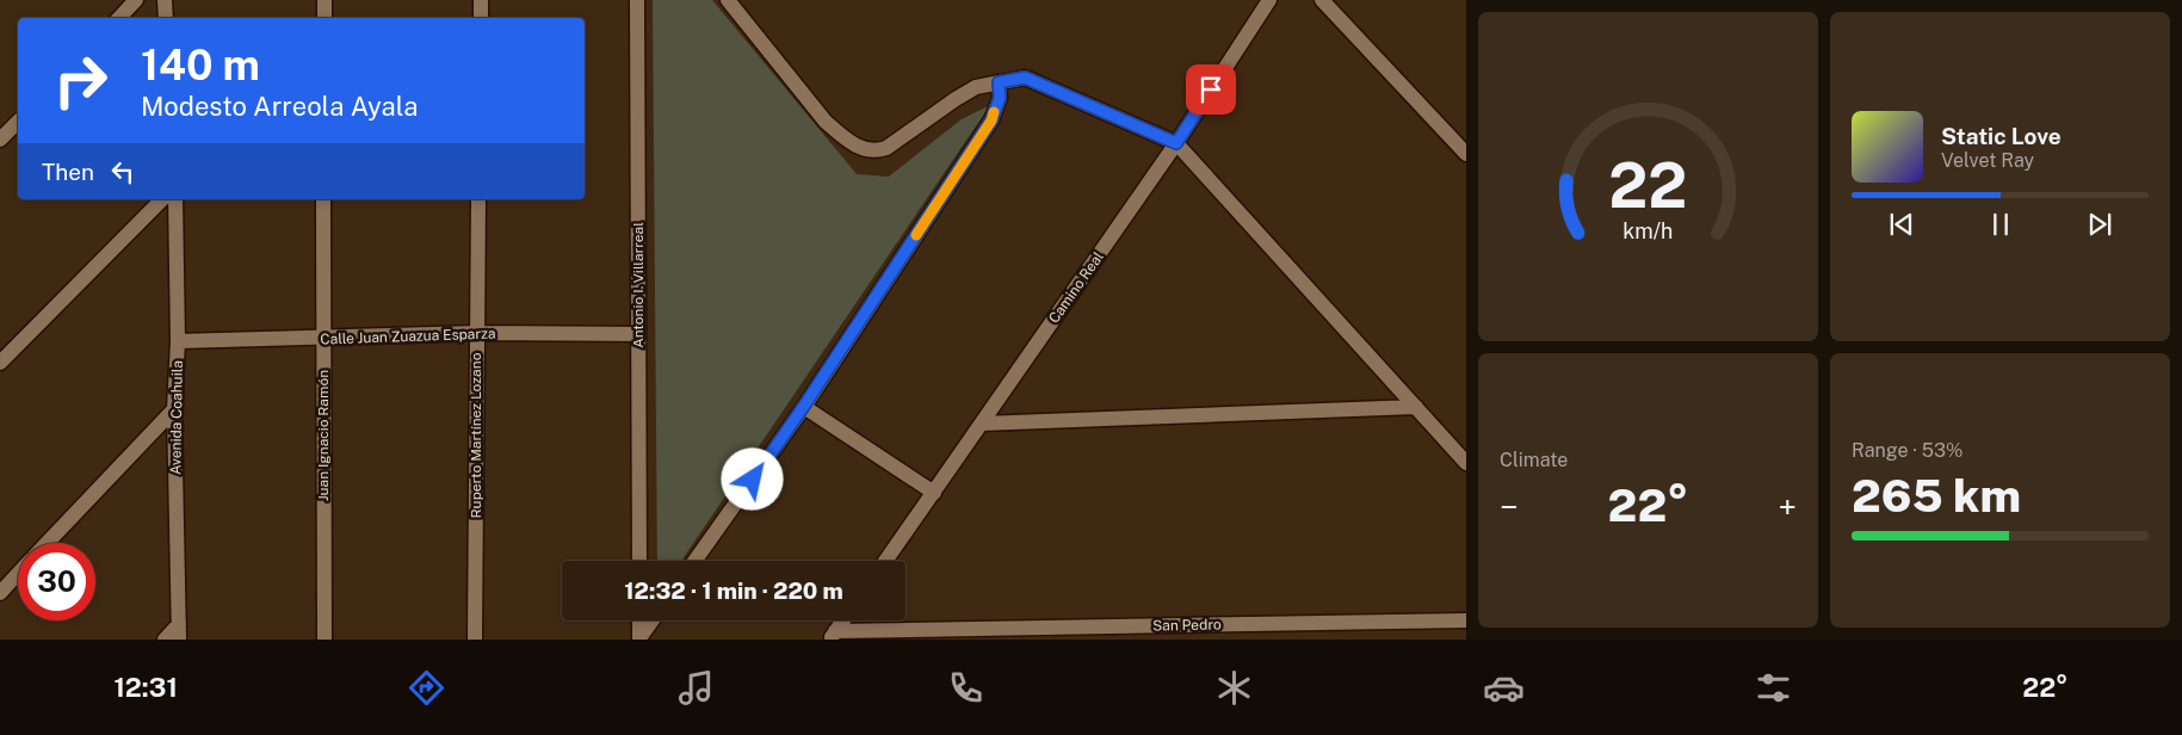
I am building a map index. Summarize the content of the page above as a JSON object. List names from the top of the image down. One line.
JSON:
{"streets":{"street":["Antonio I. Villarreal","Camino Real","Calle Juan Zuazua Esparza","Avenida Coahuila","Juan Ignacio Ramón","Ruperto Martínez Lozano","San Pedro"]},"crossings":[["Antonio I. Villarreal","Calle Juan Zuazua Esparza"],["Calle Juan Zuazua Esparza","Avenida Coahuila"],["Calle Juan Zuazua Esparza","Juan Ignacio Ramón"],["Calle Juan Zuazua Esparza","Ruperto Martínez Lozano"]],"page":{"turn":["140 m","Modesto Arreola Ayala"],"song":["Static Love","Velvet Ray"],"then":"Then","tile":["Climate",["Range · 53%","265 km"]],"heat":["−","22°","+"],"limit":"30","trip":"12:32 · 1 min · 220 m","tabs":["12:31","22°"],"gauge":["22","km/h"]}}
